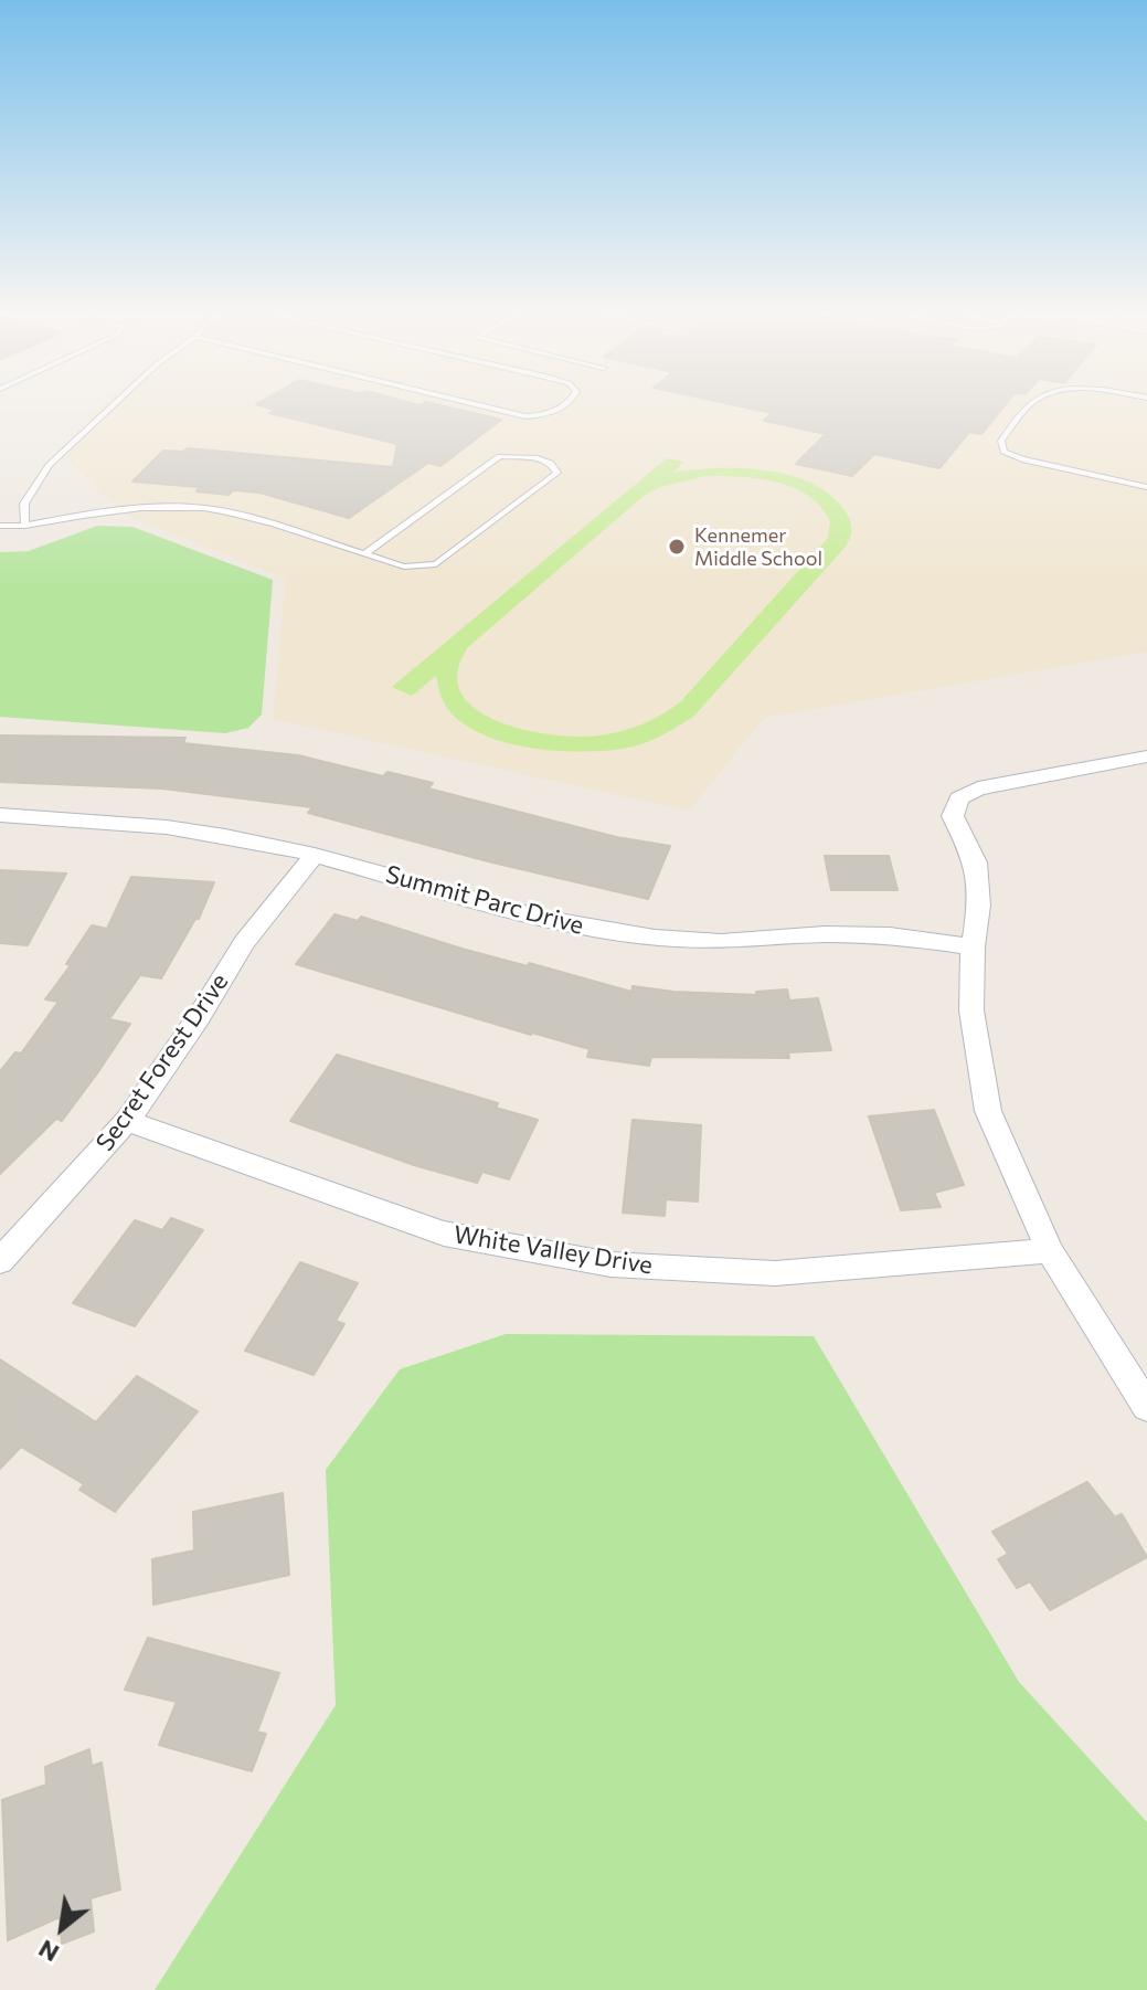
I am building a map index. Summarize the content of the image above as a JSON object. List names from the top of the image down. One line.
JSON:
{"streets":{"street":["Summit Parc Drive","Secret Forest Drive","White Valley Drive"]},"crossings":[["Summit Parc Drive","Secret Forest Drive"],["Secret Forest Drive","White Valley Drive"]],"places":["Kennemer Middle School"],"north":"bottom left"}
